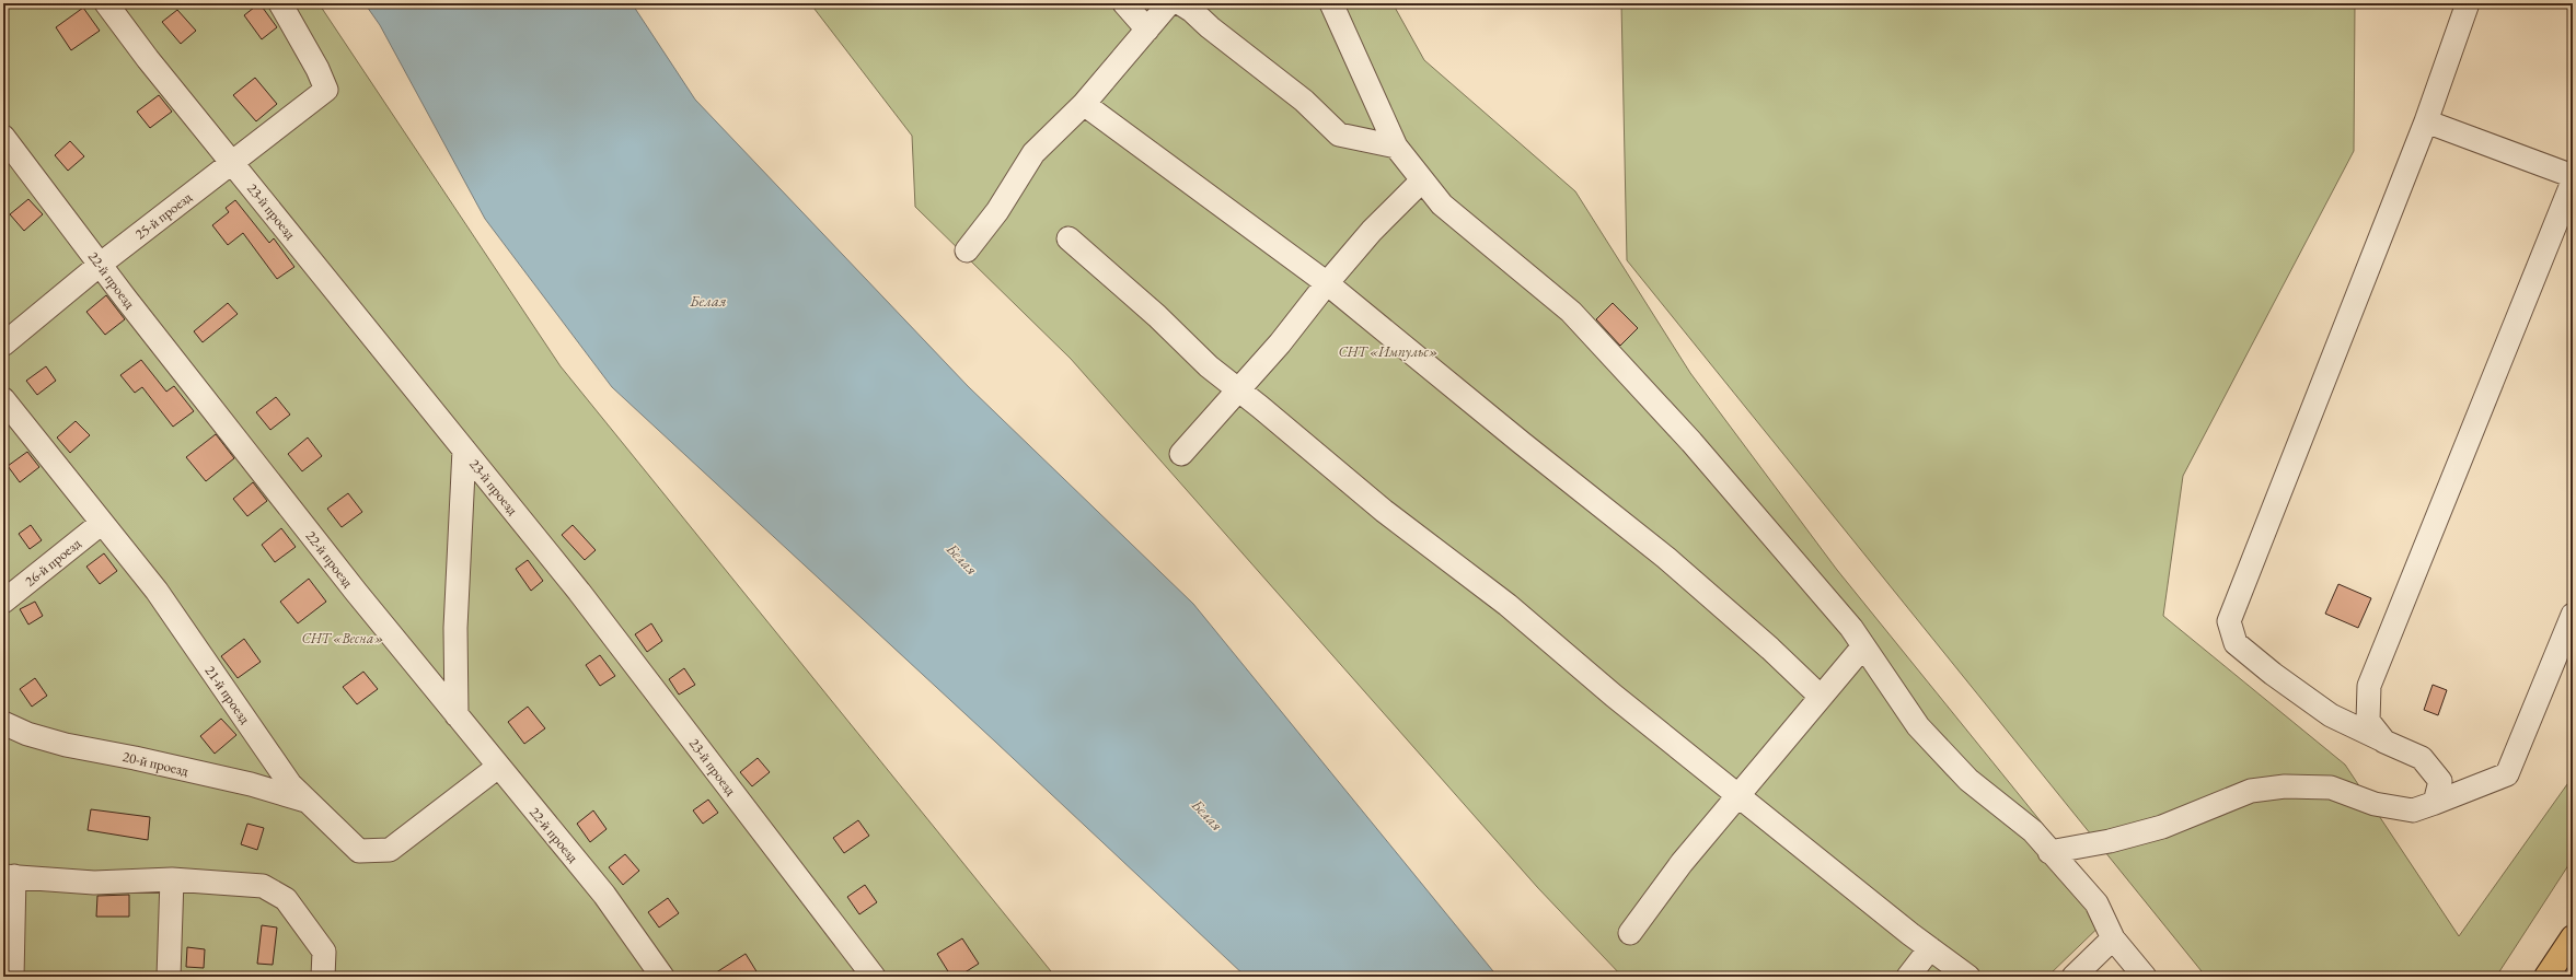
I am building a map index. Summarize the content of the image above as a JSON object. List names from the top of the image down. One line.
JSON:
{"streets":{"street":["23-й проезд","25-й проезд","22-й проезд","26-й проезд","21-й проезд","20-й проезд"]},"crossings":[["23-й проезд","25-й проезд"],["25-й проезд","22-й проезд"],["22-й проезд","21-й проезд"],["26-й проезд","21-й проезд"],["21-й проезд","20-й проезд"]],"water":["Белая"],"parks":["СНТ «Импульс»","СНТ «Весна»"]}
